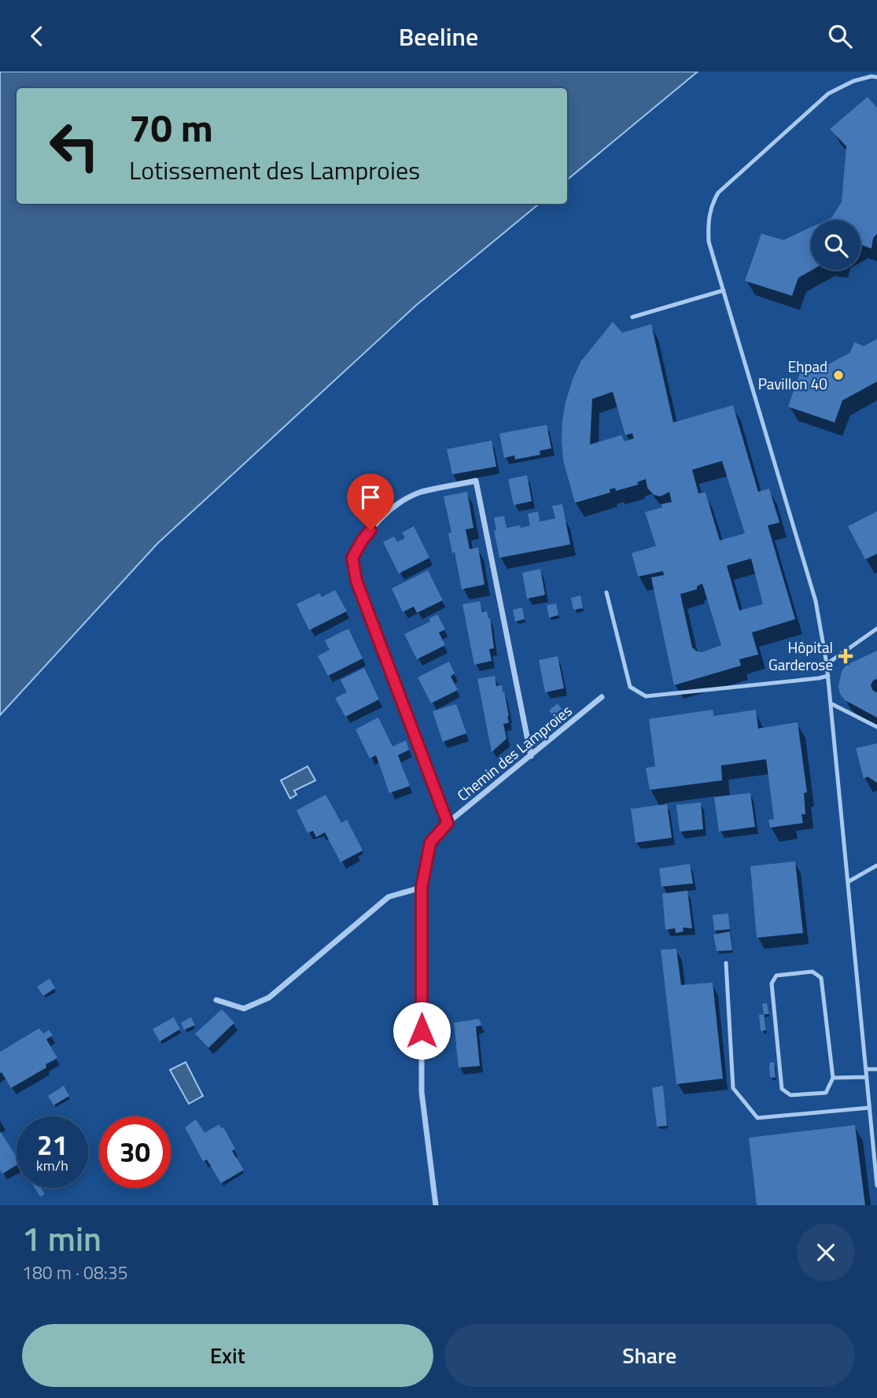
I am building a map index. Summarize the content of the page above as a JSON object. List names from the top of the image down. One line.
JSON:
{"streets":{"street":["Chemin des Lamproies"]},"places":{"other":["Ehpad Pavillon 40"],"health":["Hôpital Garderose"]},"page":{"header":"Beeline","turn":["70 m","Lotissement des Lamproies"],"speed":"21 km/h","limit":"30","heading":["1 min","180 m · 08:35"],"buttons":["Exit","Share"]}}
